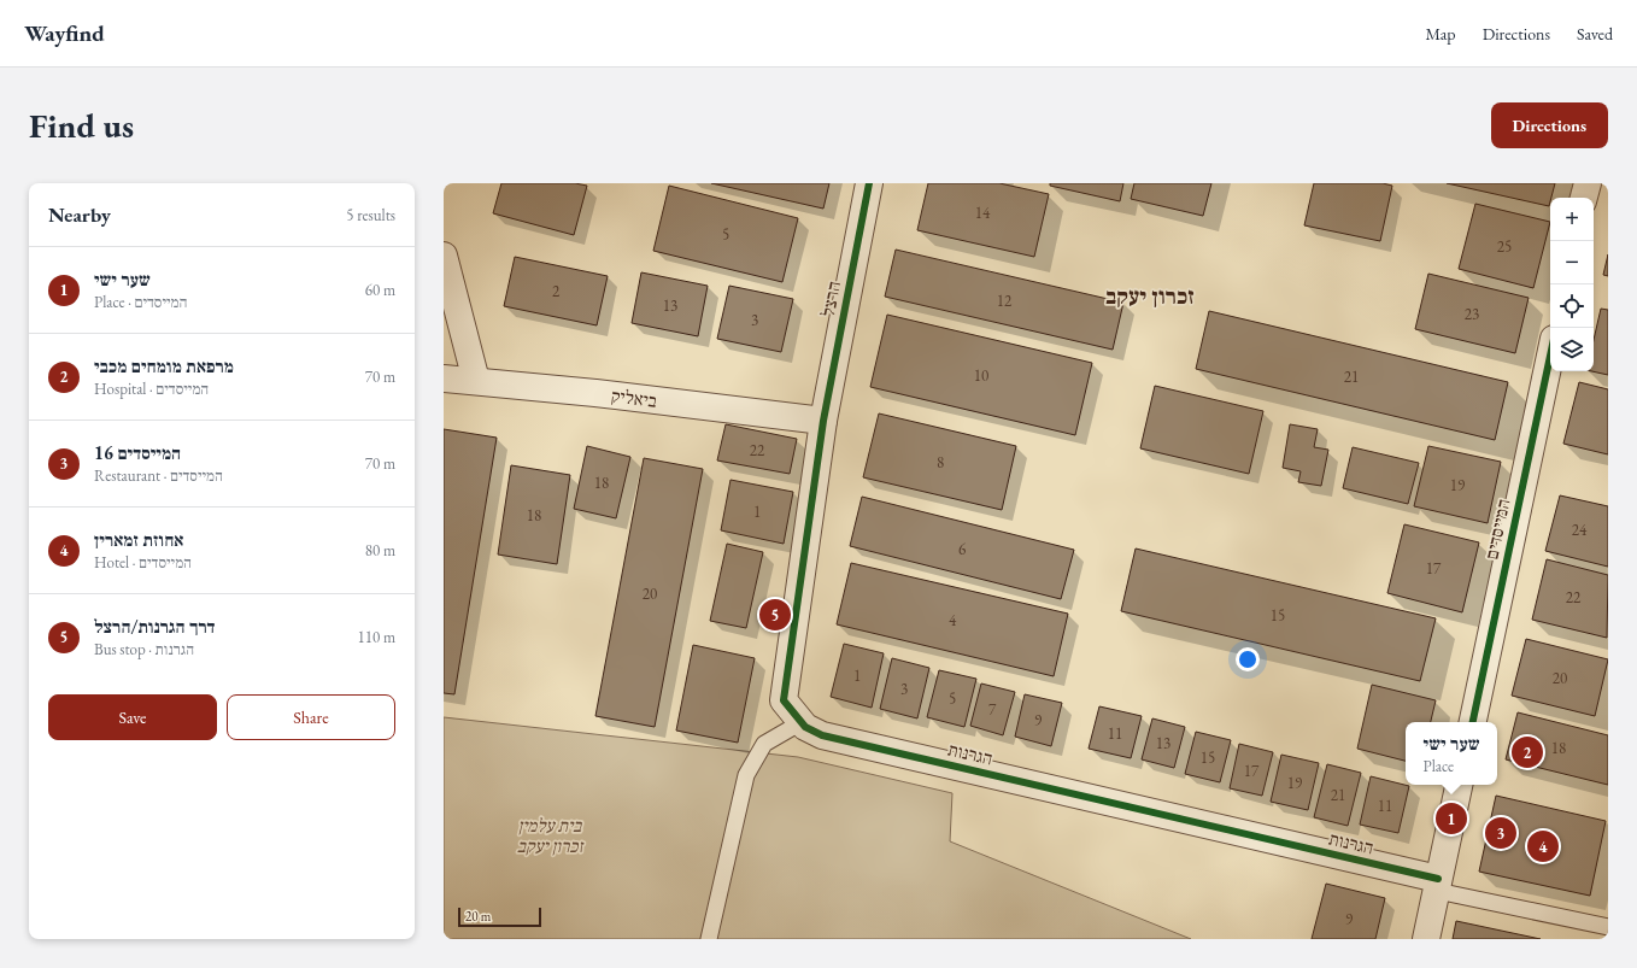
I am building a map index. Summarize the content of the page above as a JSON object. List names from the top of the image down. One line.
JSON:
{"streets":{"street":["הרצל","ביאליק","המייסדים","הגרנות"]},"crossings":[["הרצל","ביאליק"],["הרצל","הגרנות"],["ביאליק","הגרנות"]],"districts":["זכרון יעקב"],"parks":["בית עלמין זכרון יעקב"],"house_numbers":["14","5","25","2","12","13","23","3","10","21","22","8","18","19","1","18","24","6","17","20","22","15","4","1","20","3","5","7","9","11","13","18","15","17","19","21","11","9"],"scale_bar":"20 m","page":{"header":"Wayfind","nav":["Map","Directions","Saved"],"buttons":["Directions",["Save","Share"]],"title":"Find us","heading":["Nearby","5 results"],"map_buttons":["+","−"],"list":[{"mark":"1","name":"שער ישי","note":"Place · המייסדים","value":"60 m"},{"mark":"2","name":"מרפאת מומחים מכבי","note":"Hospital · המייסדים","value":"70 m"},{"mark":"3","name":"16 המייסדים","note":"Restaurant · המייסדים","value":"70 m"},{"mark":"4","name":"אחוזת זמארין","note":"Hotel · המייסדים","value":"80 m"},{"mark":"5","name":"דרך הגרנות/הרצל","note":"Bus stop · הגרנות","value":"110 m"}],"pins":["5","2","1","3","4"],"popup":["שער ישי","Place"],"scale":"20 m"}}
